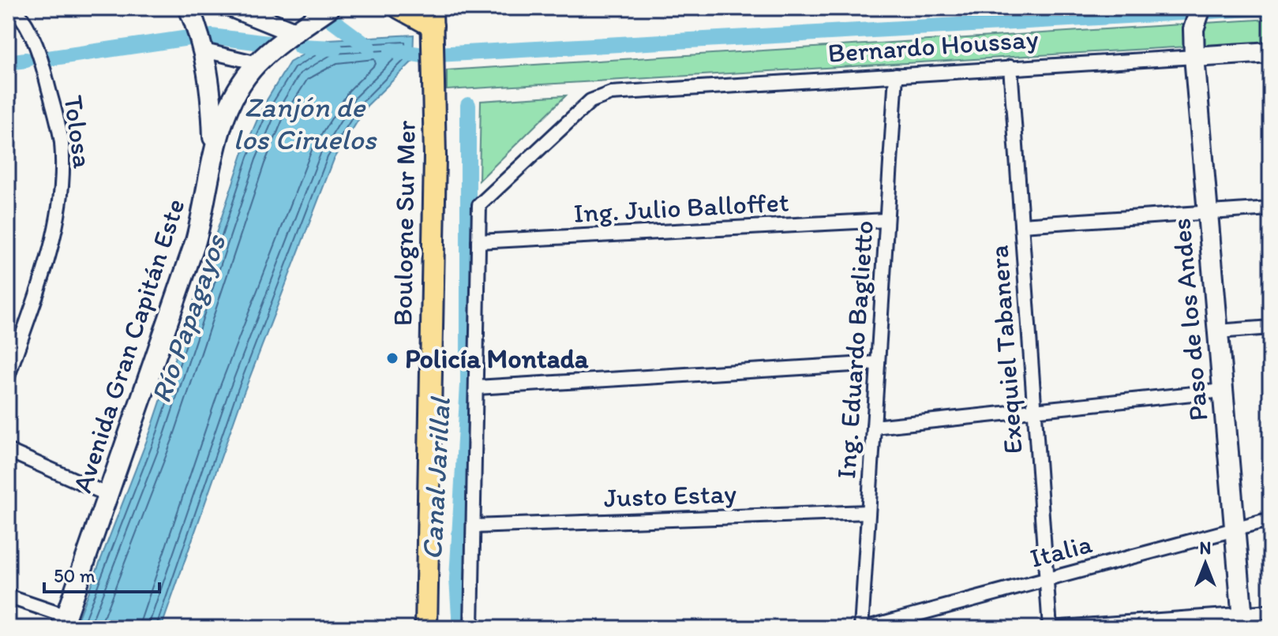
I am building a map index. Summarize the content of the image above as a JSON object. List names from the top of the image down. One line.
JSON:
{"streets":{"main road":["Boulogne Sur Mer"],"street":["Bernardo Houssay","Tolosa","Ing. Julio Balloffet","Paso de los Andes","Avenida Gran Capitán Este","Ing. Eduardo Baglietto","Exequiel Tabanera","Justo Estay","Italia"]},"crossings":[["Bernardo Houssay","Ing. Julio Balloffet"],["Bernardo Houssay","Paso de los Andes"],["Bernardo Houssay","Ing. Eduardo Baglietto"],["Bernardo Houssay","Exequiel Tabanera"],["Ing. Julio Balloffet","Ing. Eduardo Baglietto"],["Paso de los Andes","Italia"],["Ing. Eduardo Baglietto","Justo Estay"],["Ing. Eduardo Baglietto","Italia"],["Exequiel Tabanera","Italia"]],"water":["Zanjón de los Ciruelos","Río Papagayos","Canal Jarillal"],"places":["Policía Montada"],"scale_bar":"50 m","north":"top"}
